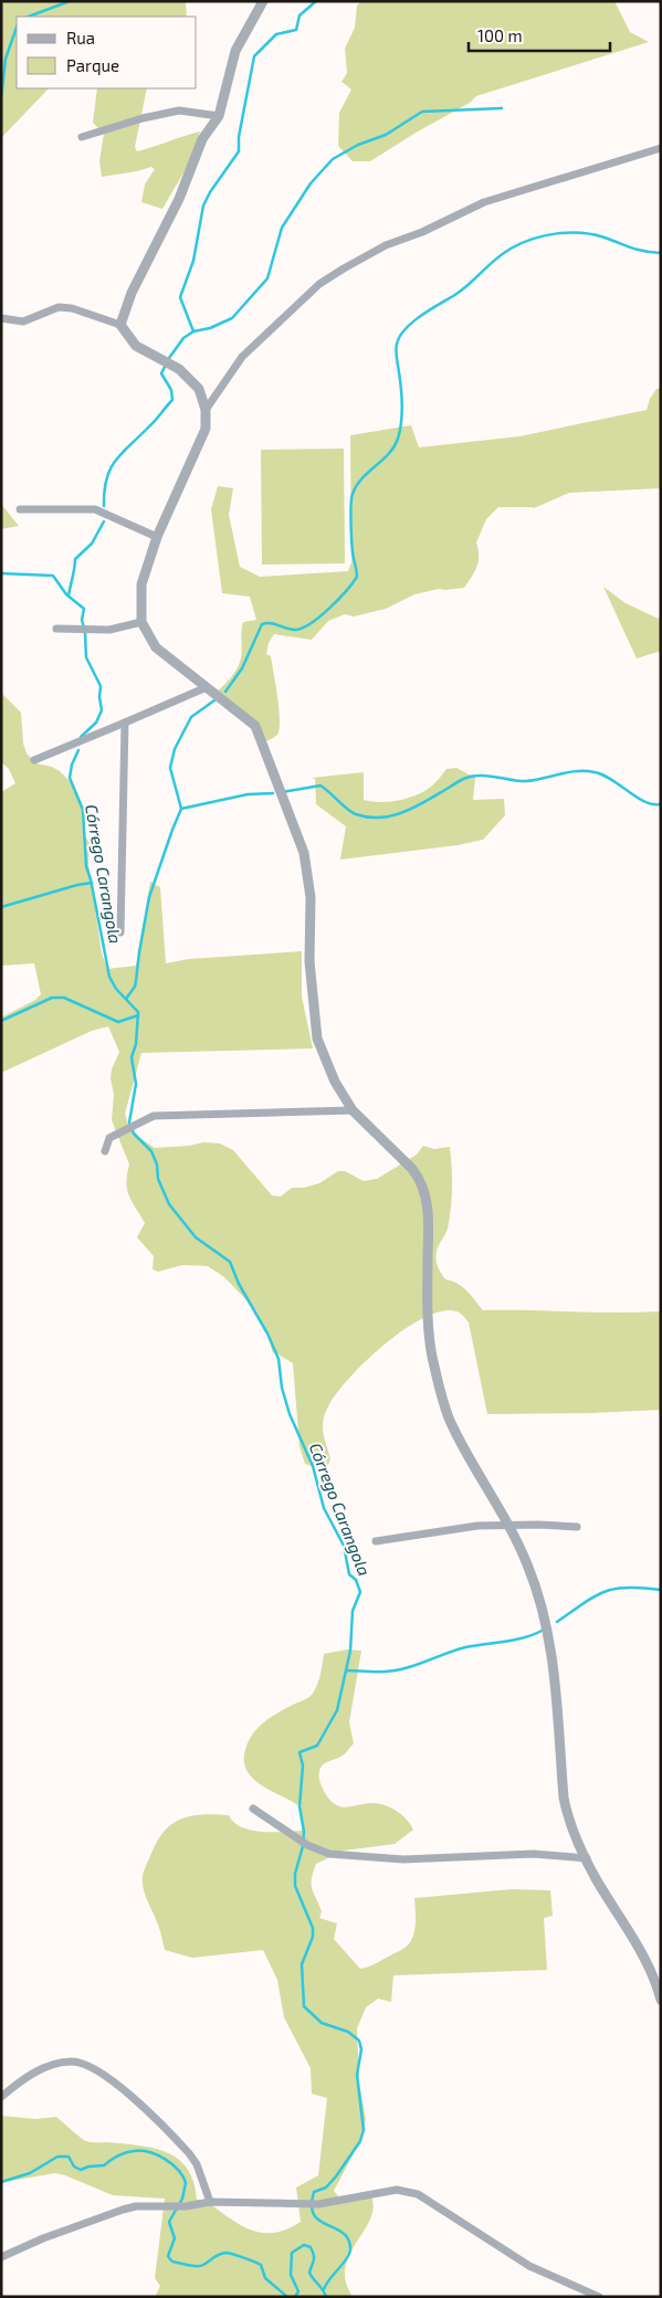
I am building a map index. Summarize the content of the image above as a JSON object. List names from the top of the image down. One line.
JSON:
{"water":["Córrego Carangola"],"legend":["Rua","Parque"],"scale_bar":"100 m"}
